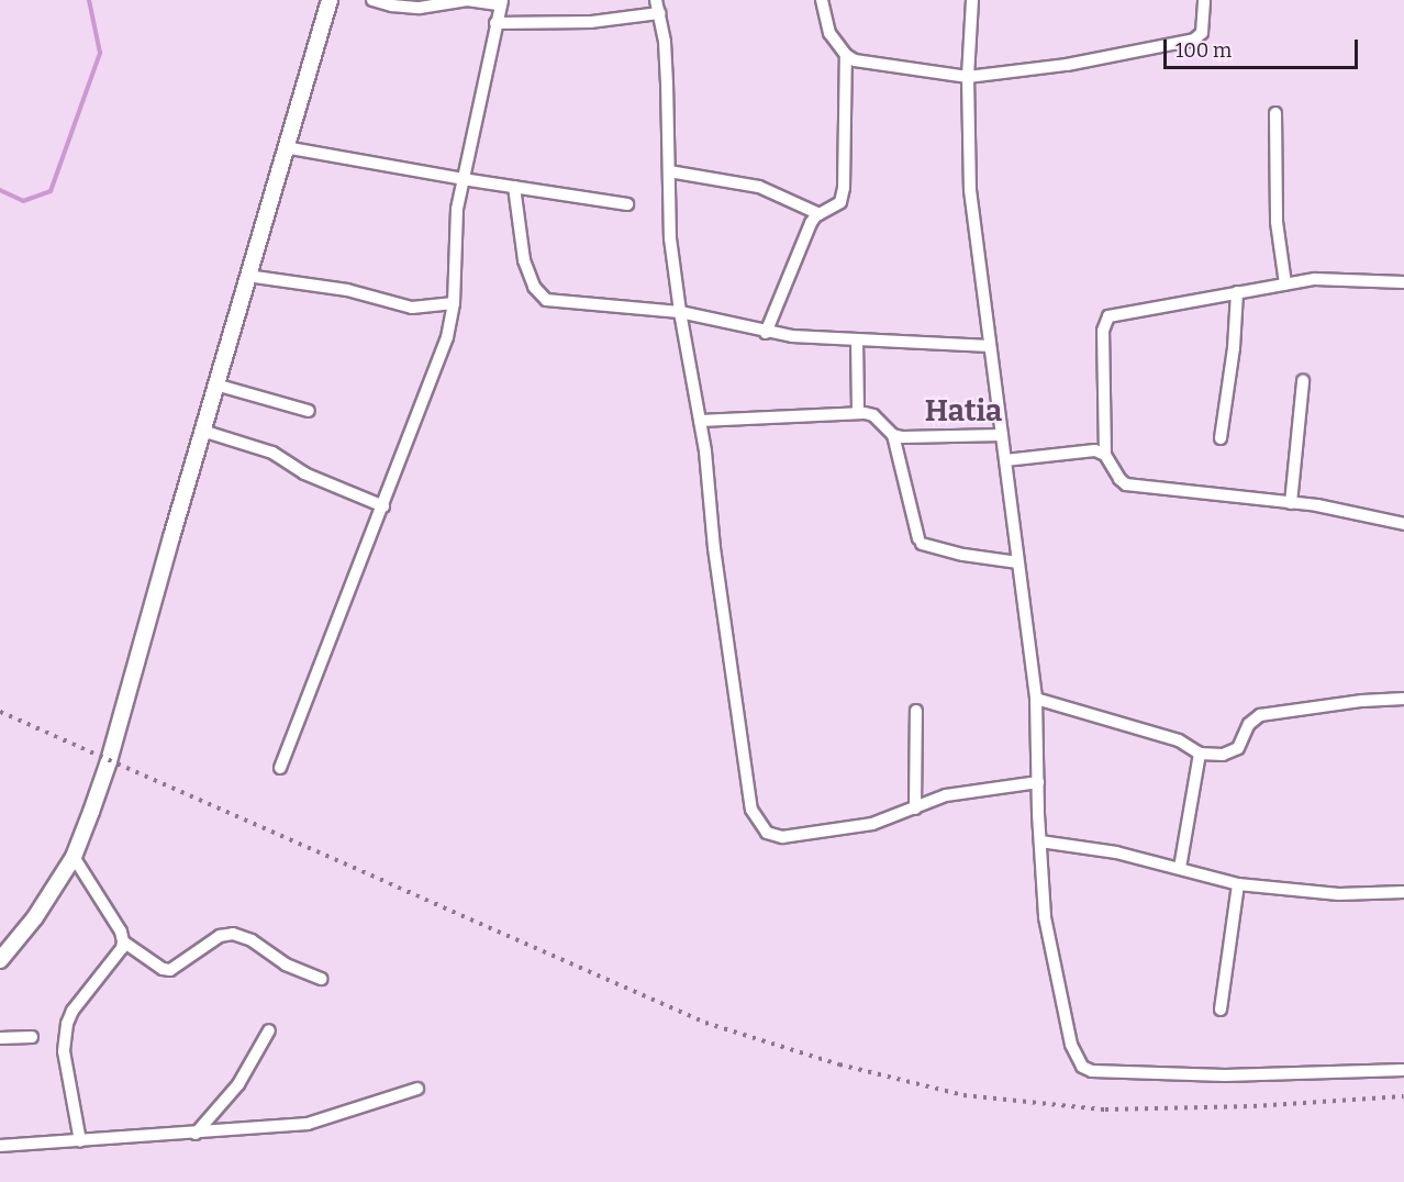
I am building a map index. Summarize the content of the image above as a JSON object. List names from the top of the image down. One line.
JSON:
{"districts":["Hatia"],"scale_bar":"100 m"}
